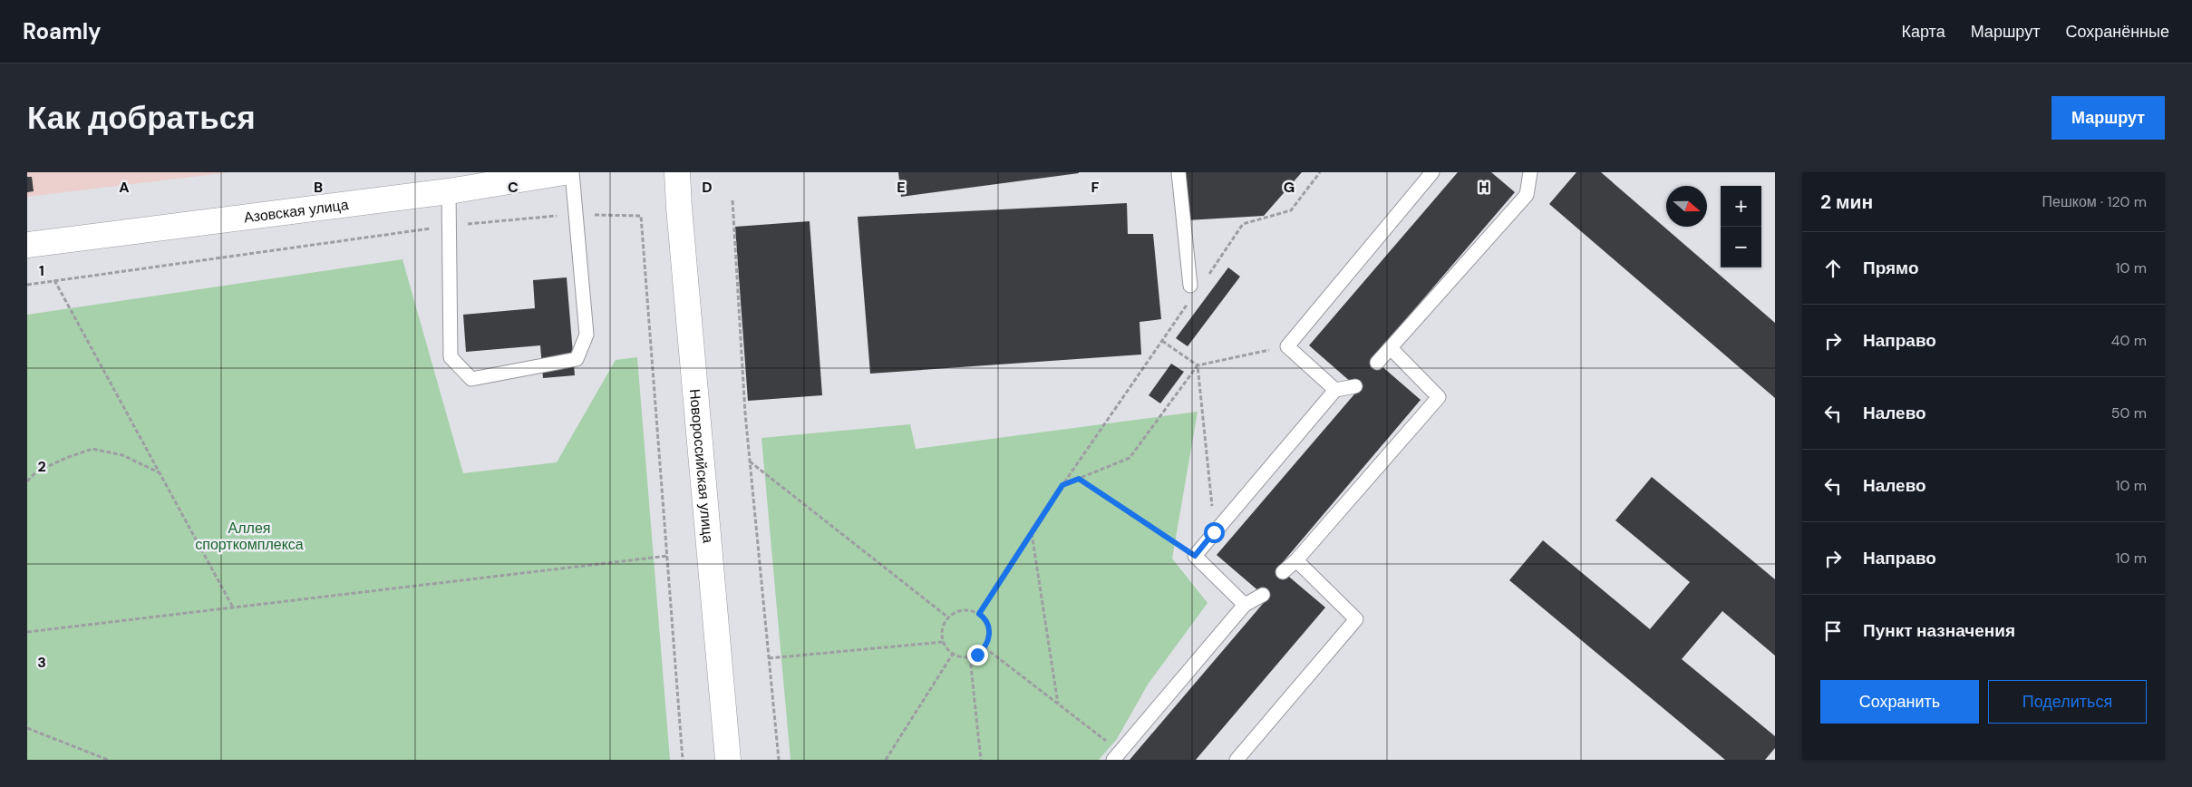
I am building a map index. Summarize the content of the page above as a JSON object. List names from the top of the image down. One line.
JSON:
{"streets":{"main road":["Азовская улица","Новороссийская улица"]},"parks":["Аллея спорткомплекса"],"north":"right","page":{"header":"Roamly","nav":["Карта","Маршрут","Сохранённые"],"buttons":["Маршрут",["Сохранить","Поделиться"]],"title":"Как добраться","heading":["2 мин","Пешком · 120 m"],"map_buttons":["+","−"],"list":[["Прямо","10 m"],["Направо","40 m"],["Налево","50 m"],["Налево","10 m"],["Направо","10 m"],"Пункт назначения"]},"grid":{"columns":["A","B","C","D","E","F","G","H"],"rows":["1","2","3"]}}
